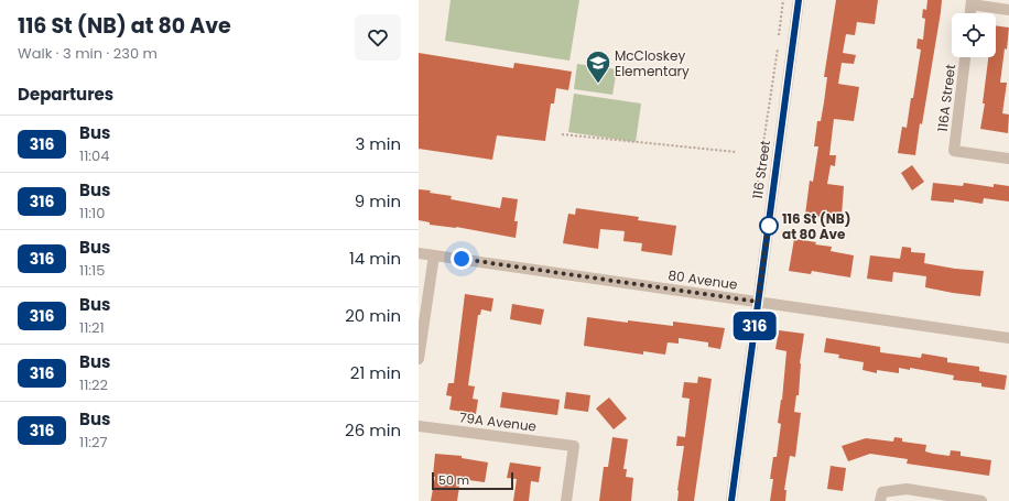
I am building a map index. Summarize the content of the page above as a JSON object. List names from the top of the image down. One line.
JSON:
{"streets":{"street":["116A Street","116 Street","80 Avenue","79A Avenue"]},"crossings":[["116 Street","80 Avenue"]],"places":{"school or university":["McCloskey Elementary"],"other":["116 St (NB) at 80 Ave"]},"lines":["bus line 316"],"scale_bar":"50 m","page":{"heading":[["116 St (NB) at 80 Ave","Walk · 3 min · 230 m"],"Departures"],"on_map":"316","list":[{"mark":"316","name":"Bus","note":"11:04","value":"3 min"},{"mark":"316","name":"Bus","note":"11:10","value":"9 min"},{"mark":"316","name":"Bus","note":"11:15","value":"14 min"},{"mark":"316","name":"Bus","note":"11:21","value":"20 min"},{"mark":"316","name":"Bus","note":"11:22","value":"21 min"},{"mark":"316","name":"Bus","note":"11:27","value":"26 min"}],"scale":"50 m"}}
